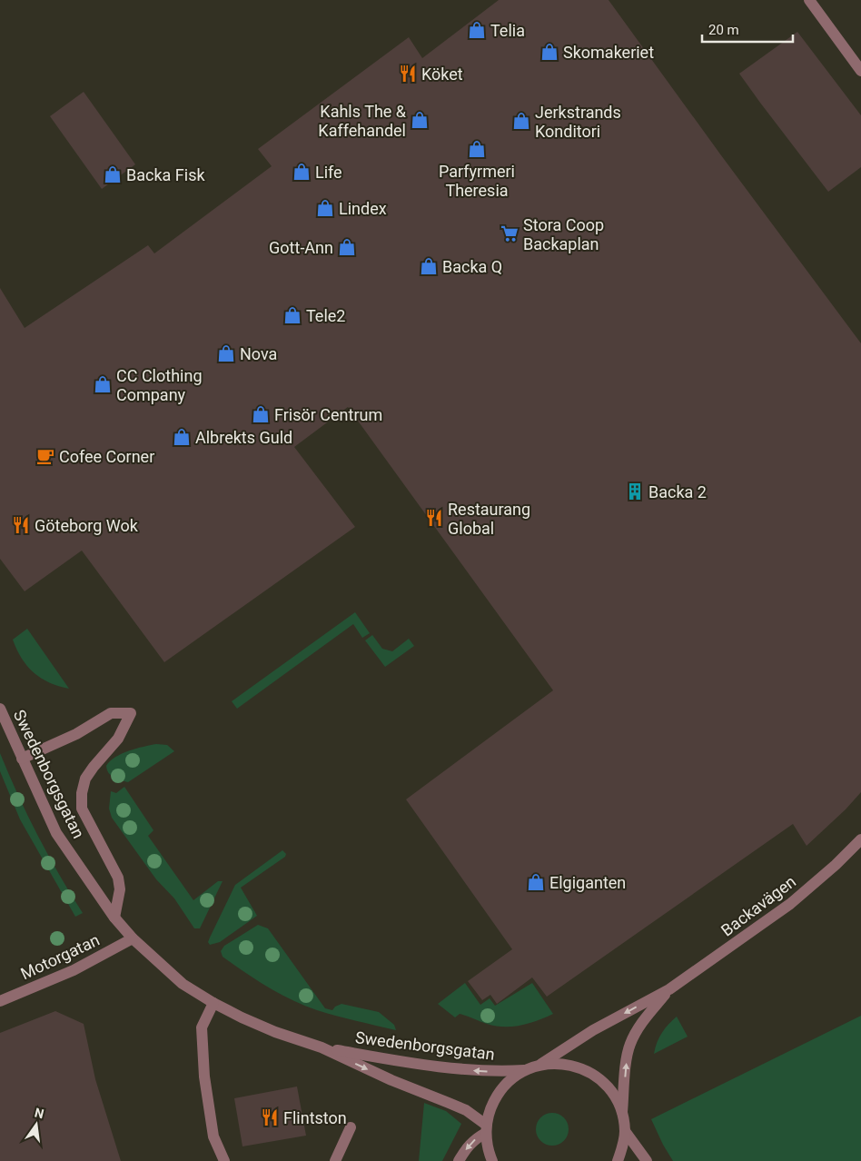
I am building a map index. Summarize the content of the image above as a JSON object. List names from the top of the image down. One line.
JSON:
{"streets":{"street":["Swedenborgsgatan","Backavägen","Motorgatan"]},"crossings":[["Swedenborgsgatan","Motorgatan"]],"places":{"shop":["Telia","Skomakeriet","Kahls The & Kaffehandel","Jerkstrands Konditori","Parfyrmeri Theresia","Life","Backa Fisk","Lindex","Gott-Ann","Backa Q","Tele2","Nova","CC Clothing Company","Frisör Centrum","Albrekts Guld","Elgiganten"],"restaurant":["Köket","Restaurang Global","Göteborg Wok","Flintston"],"supermarket":["Stora Coop Backaplan"],"cafe":["Cofee Corner"],"building":["Backa 2"]},"scale_bar":"20 m","north":"top"}
